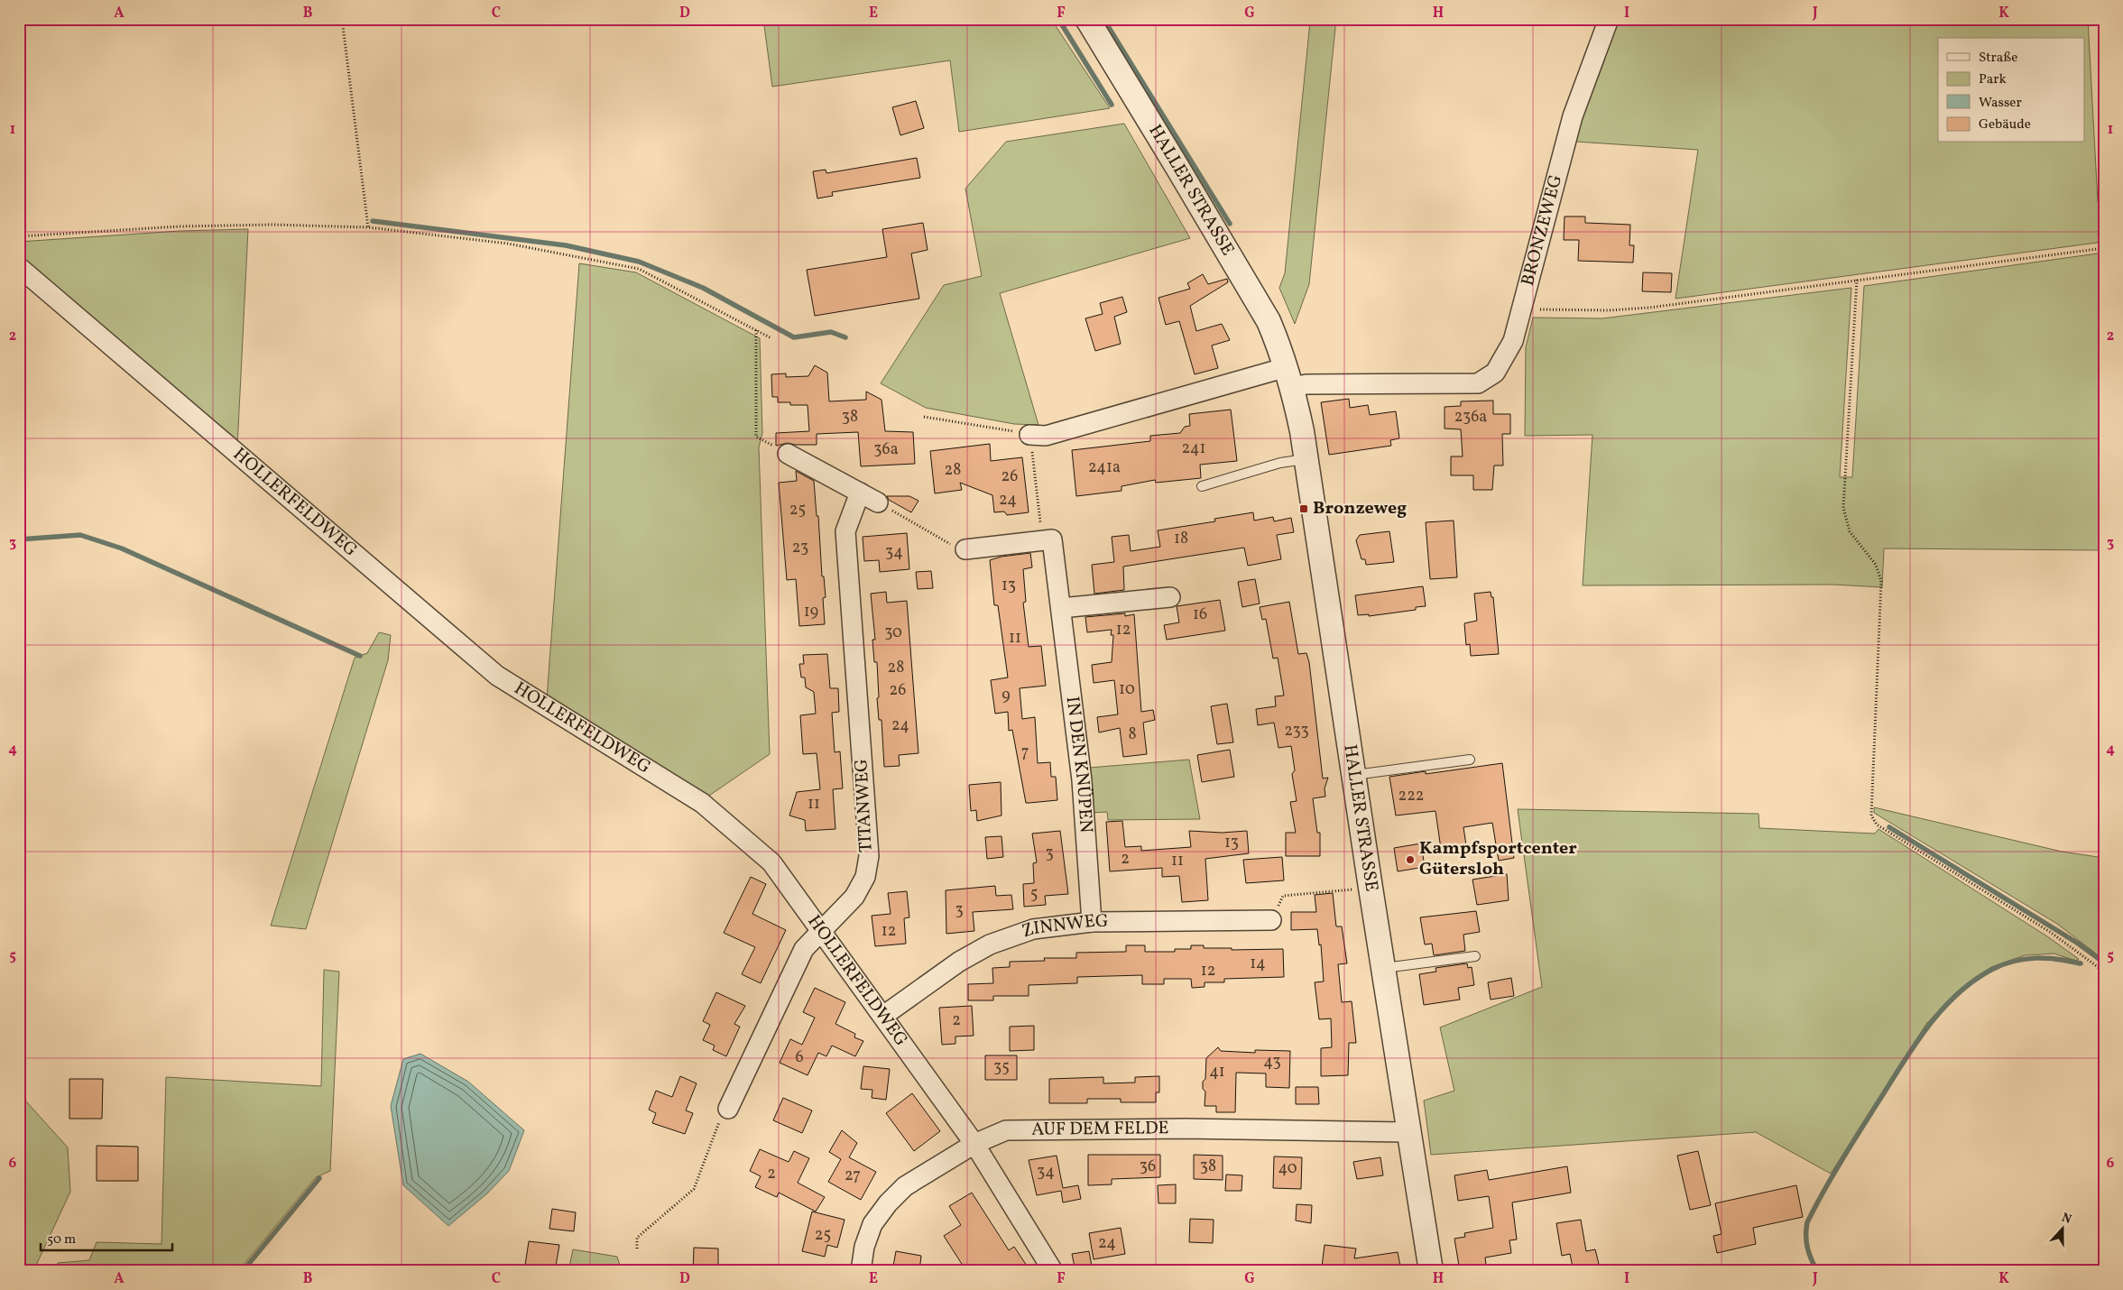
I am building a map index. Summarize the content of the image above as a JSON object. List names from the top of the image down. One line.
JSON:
{"streets":{"street":["HALLER STRASSE","BRONZEWEG","HOLLERFELDWEG","IN DEN KNÜPEN","TITANWEG","ZINNWEG","AUF DEM FELDE"]},"crossings":[["HALLER STRASSE","BRONZEWEG"],["HALLER STRASSE","AUF DEM FELDE"],["HOLLERFELDWEG","TITANWEG"],["HOLLERFELDWEG","ZINNWEG"],["HOLLERFELDWEG","AUF DEM FELDE"],["IN DEN KNÜPEN","ZINNWEG"]],"places":{"transit":["Bronzeweg"],"other":["Kampfsportcenter Gütersloh"]},"house_numbers":["38","236a","241","36a","241a","28","26","24","25","18","23","34","13","19","16","12","30","11","28","10","26","9","24","233","8","7","222","11","13","3","2","11","5","3","12","14","12","2","6","43","35","41","36","38","40","34","2","27","25","24"],"legend":["Straße","Park","Wasser","Gebäude"],"scale_bar":"50 m","north":"top","grid":{"columns":["A","B","C","D","E","F","G","H","I","J","K"],"rows":["1","2","3","4","5","6"]}}
